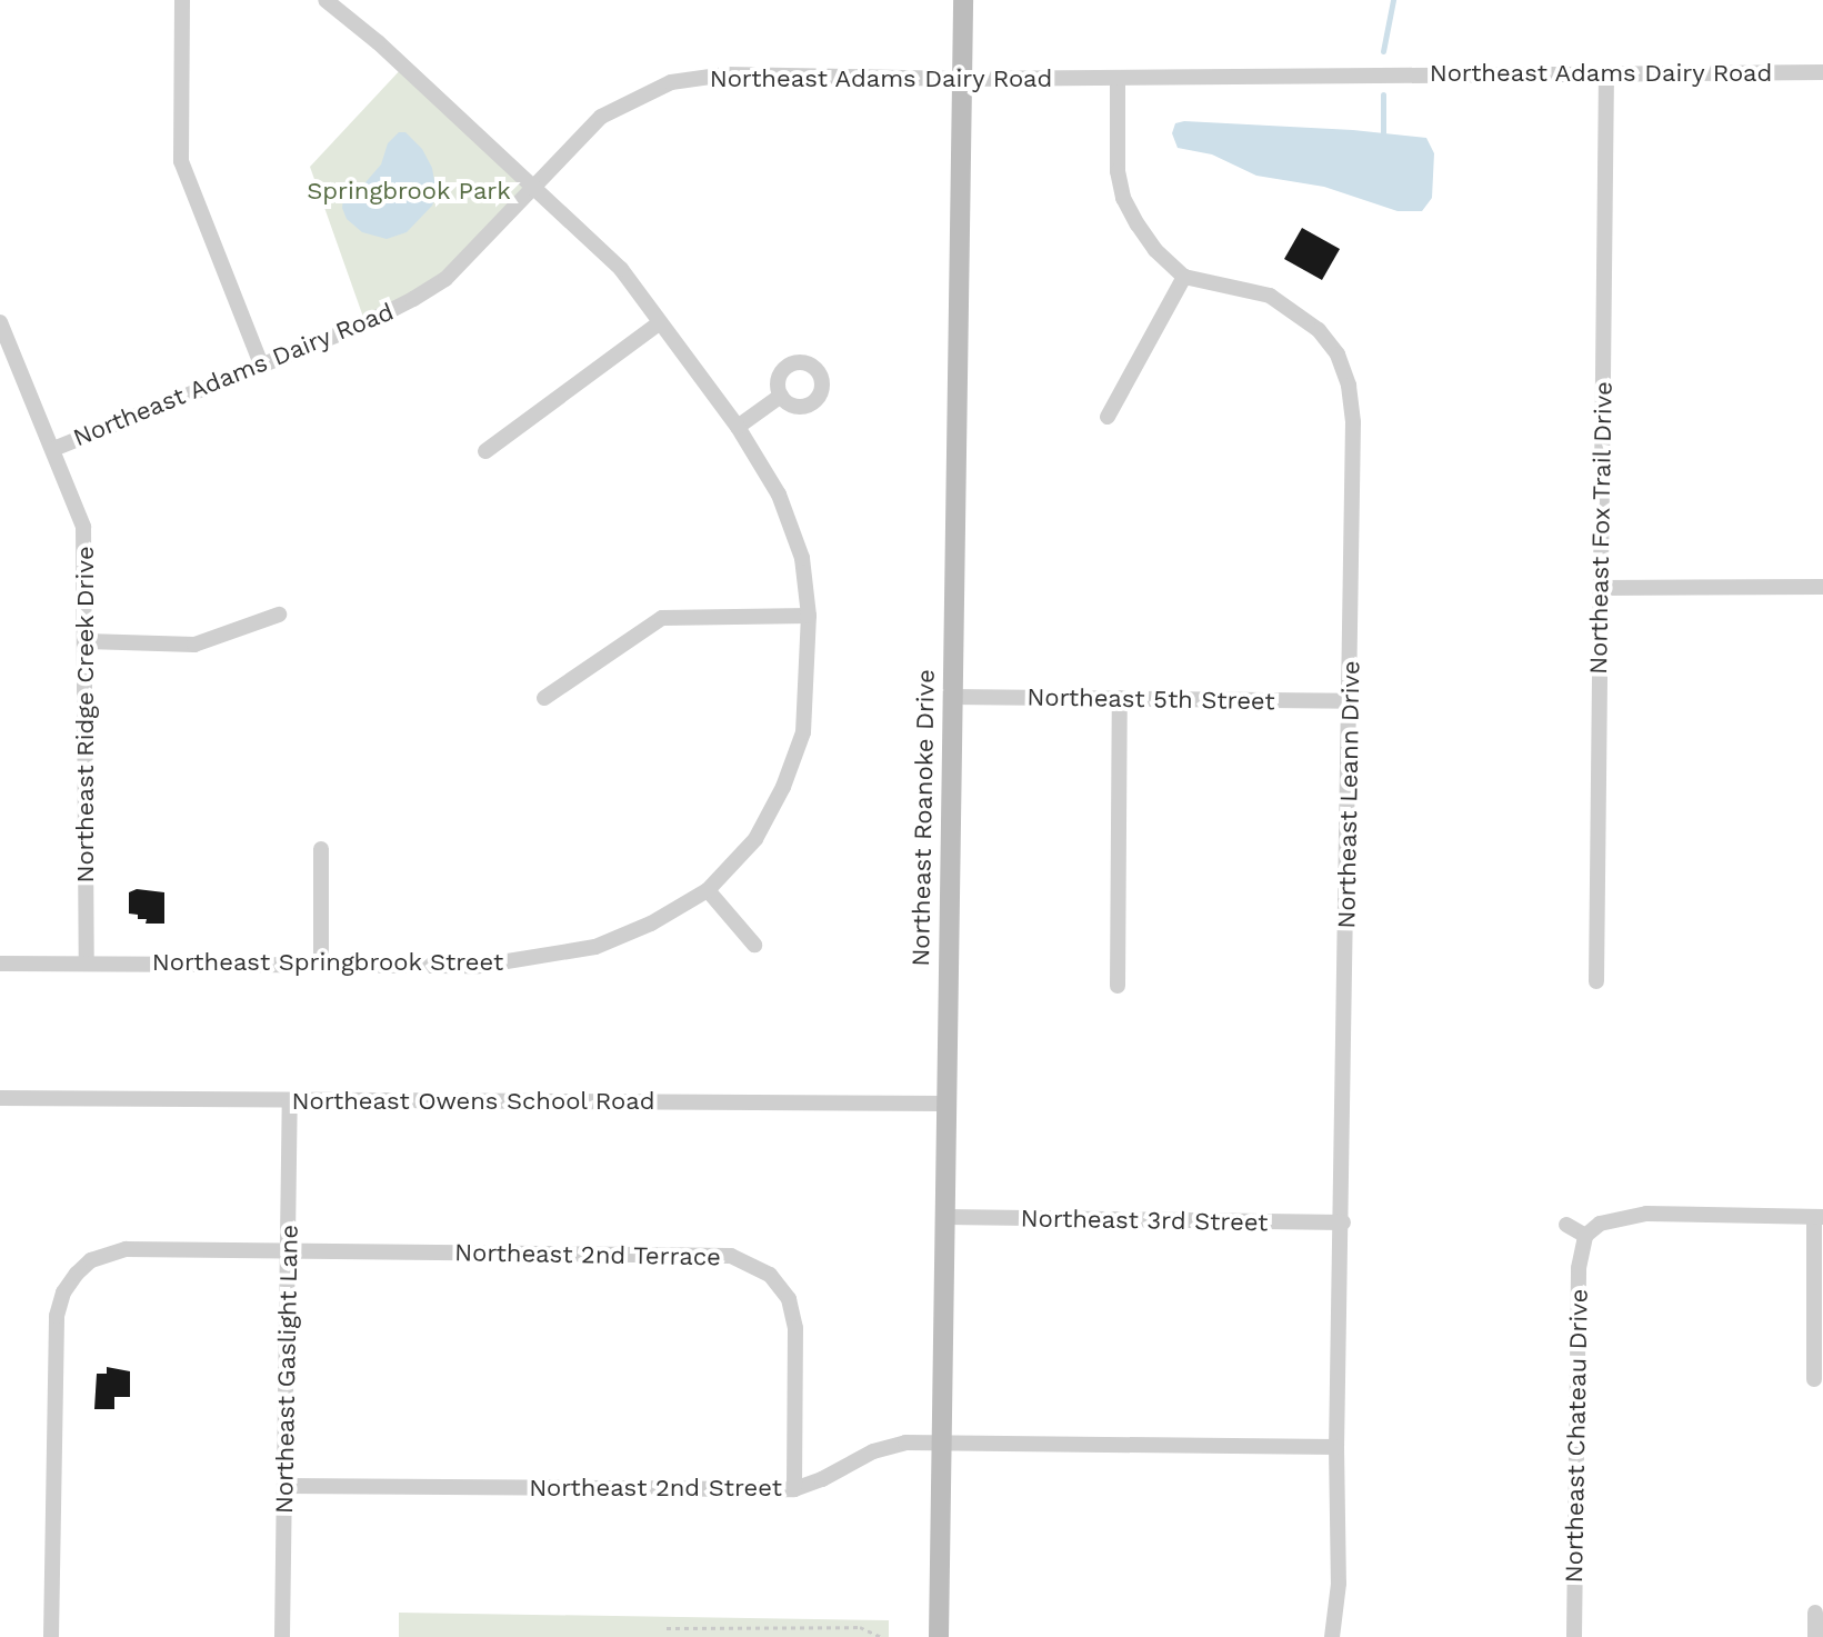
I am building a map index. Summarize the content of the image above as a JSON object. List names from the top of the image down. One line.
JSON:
{"streets":{"street":["Northeast Adams Dairy Road","Northeast Fox Trail Drive","Northeast 5th Street","Northeast Ridge Creek Drive","Northeast Leann Drive","Northeast Roanoke Drive","Northeast Springbrook Street","Northeast Owens School Road","Northeast 3rd Street","Northeast 2nd Terrace","Northeast Gaslight Lane","Northeast Chateau Drive","Northeast 2nd Street"]},"crossings":[["Northeast Adams Dairy Road","Northeast Fox Trail Drive"],["Northeast Adams Dairy Road","Northeast Ridge Creek Drive"],["Northeast Adams Dairy Road","Northeast Roanoke Drive"],["Northeast Adams Dairy Road","Northeast Springbrook Street"],["Northeast 5th Street","Northeast Leann Drive"],["Northeast 5th Street","Northeast Roanoke Drive"],["Northeast Ridge Creek Drive","Northeast Springbrook Street"],["Northeast Leann Drive","Northeast 3rd Street"],["Northeast Leann Drive","Northeast 2nd Street"],["Northeast Roanoke Drive","Northeast Owens School Road"],["Northeast Roanoke Drive","Northeast 3rd Street"],["Northeast Roanoke Drive","Northeast 2nd Street"],["Northeast Owens School Road","Northeast Gaslight Lane"],["Northeast 2nd Terrace","Northeast Gaslight Lane"],["Northeast 2nd Terrace","Northeast 2nd Street"],["Northeast Gaslight Lane","Northeast 2nd Street"]],"parks":["Springbrook Park"]}
